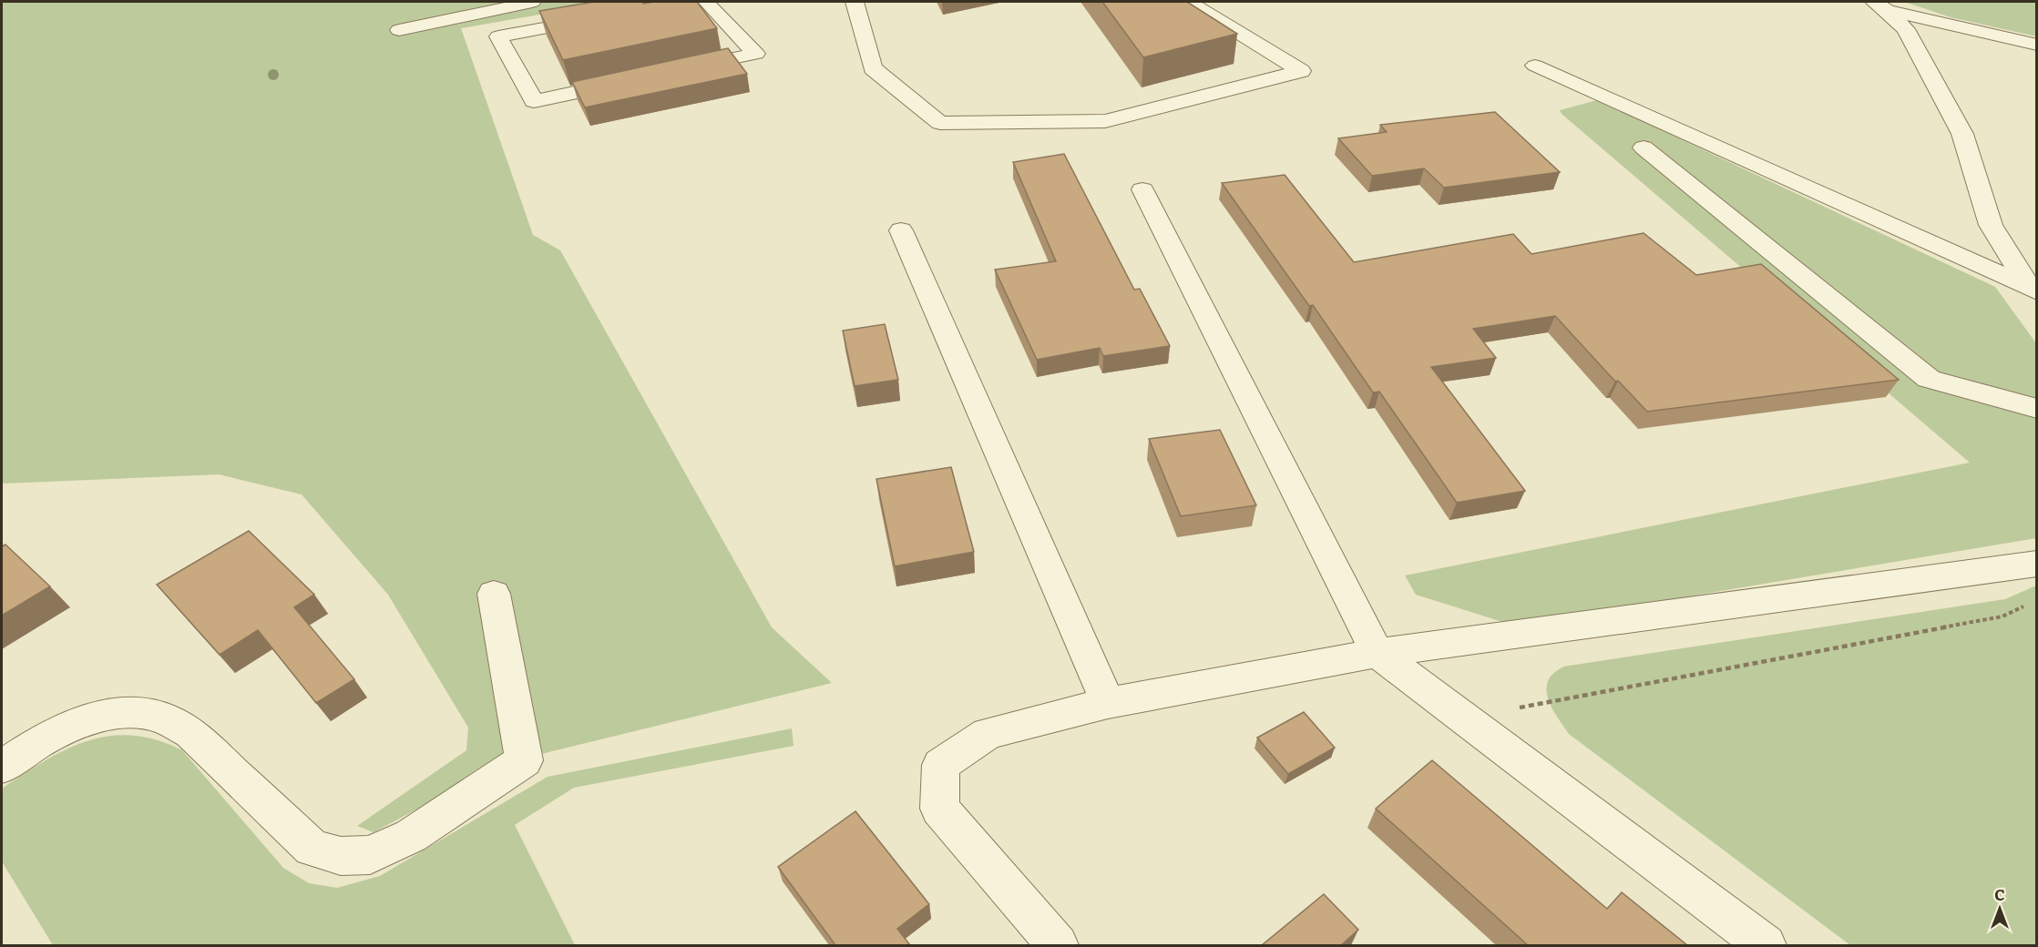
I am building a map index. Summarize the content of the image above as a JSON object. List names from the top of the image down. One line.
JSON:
{"north":"top"}
